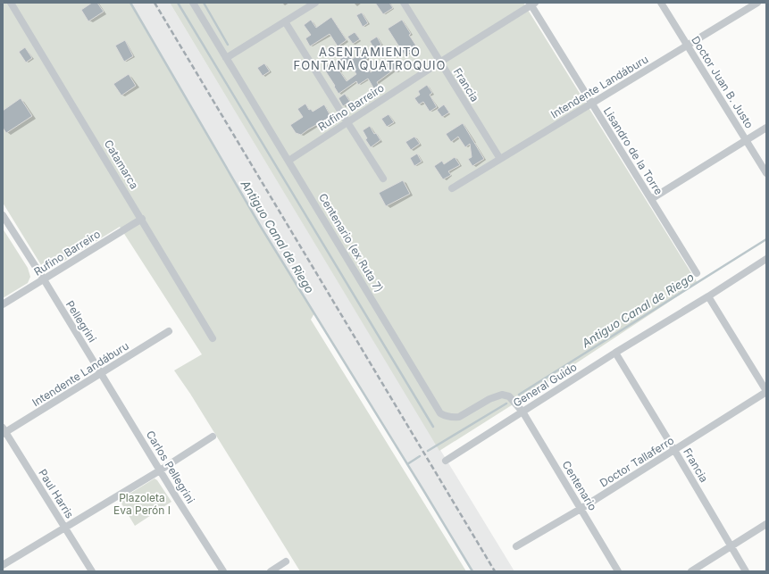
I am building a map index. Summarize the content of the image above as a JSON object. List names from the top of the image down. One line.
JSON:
{"streets":{"street":["Doctor Juan B. Justo","Francia","Intendente Landáburu","Rufino Barreiro","Lisandro de la Torre","Catamarca","Centenario (ex Ruta 7)","Pellegrini","General Guido","Doctor Tallaferro","Carlos Pellegrini","Centenario","Paul Harris"]},"crossings":[["Doctor Juan B. Justo","Intendente Landáburu"],["Francia","Intendente Landáburu"],["Francia","Rufino Barreiro"],["Francia","General Guido"],["Francia","Doctor Tallaferro"],["Intendente Landáburu","Lisandro de la Torre"],["Intendente Landáburu","Pellegrini"],["Intendente Landáburu","Carlos Pellegrini"],["Intendente Landáburu","Paul Harris"],["Rufino Barreiro","Lisandro de la Torre"],["Rufino Barreiro","Catamarca"],["Rufino Barreiro","Centenario (ex Ruta 7)"],["Rufino Barreiro","Pellegrini"],["Centenario (ex Ruta 7)","General Guido"],["Centenario (ex Ruta 7)","Centenario"],["Pellegrini","Carlos Pellegrini"],["General Guido","Centenario"],["Doctor Tallaferro","Centenario"]],"districts":["ASENTAMIENTO FONTANA QUATROQUIO"],"water":["Antiguo Canal de Riego"],"parks":["Plazoleta Eva Perón I"]}
